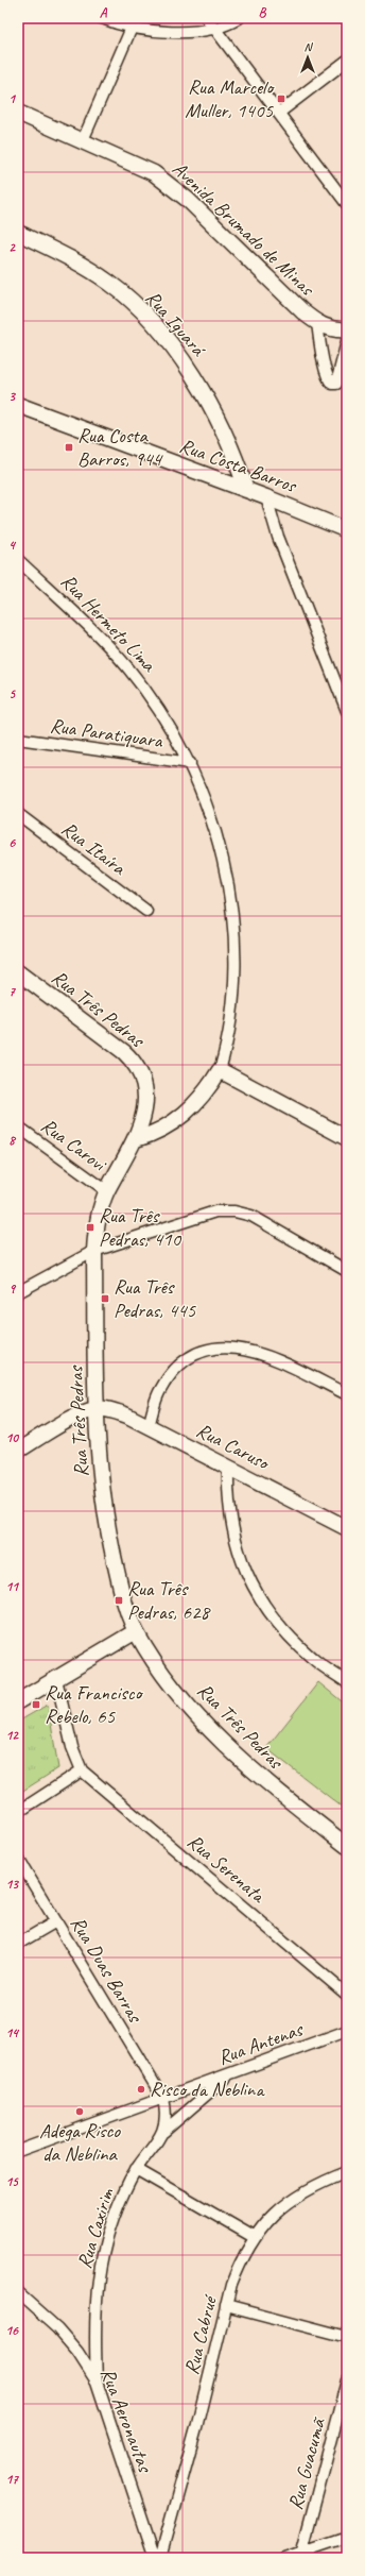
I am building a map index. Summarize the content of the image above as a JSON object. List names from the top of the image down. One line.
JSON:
{"streets":{"street":["Avenida Brumado de Minas","Rua Iguará","Rua Costa Barros","Rua Hermeto Lima","Rua Paratiquara","Rua Itaíra","Rua Três Pedras","Rua Carovi","Rua Caruso","Rua Serenata","Rua Duas Barras","Rua Antenas","Rua Caxirim","Rua Cabrué","Rua Aeronautas","Rua Guacumã"]},"crossings":[["Rua Iguará","Rua Costa Barros"],["Rua Hermeto Lima","Rua Paratiquara"],["Rua Três Pedras","Rua Carovi"],["Rua Três Pedras","Rua Caruso"],["Rua Duas Barras","Rua Antenas"],["Rua Antenas","Rua Caxirim"],["Rua Caxirim","Rua Aeronautas"]],"places":{"transit":["Rua Marcelo Muller, 1405","Rua Costa Barros, 944","Rua Três Pedras, 410","Rua Três Pedras, 445","Rua Três Pedras, 628","Rua Francisco Rebelo, 65"],"other":["Risco da Neblina","Adega Risco da Neblina"]},"north":"top","grid":{"columns":["A","B"],"rows":["1","2","3","4","5","6","7","8","9","10","11","12","13","14","15","16","17"]}}
